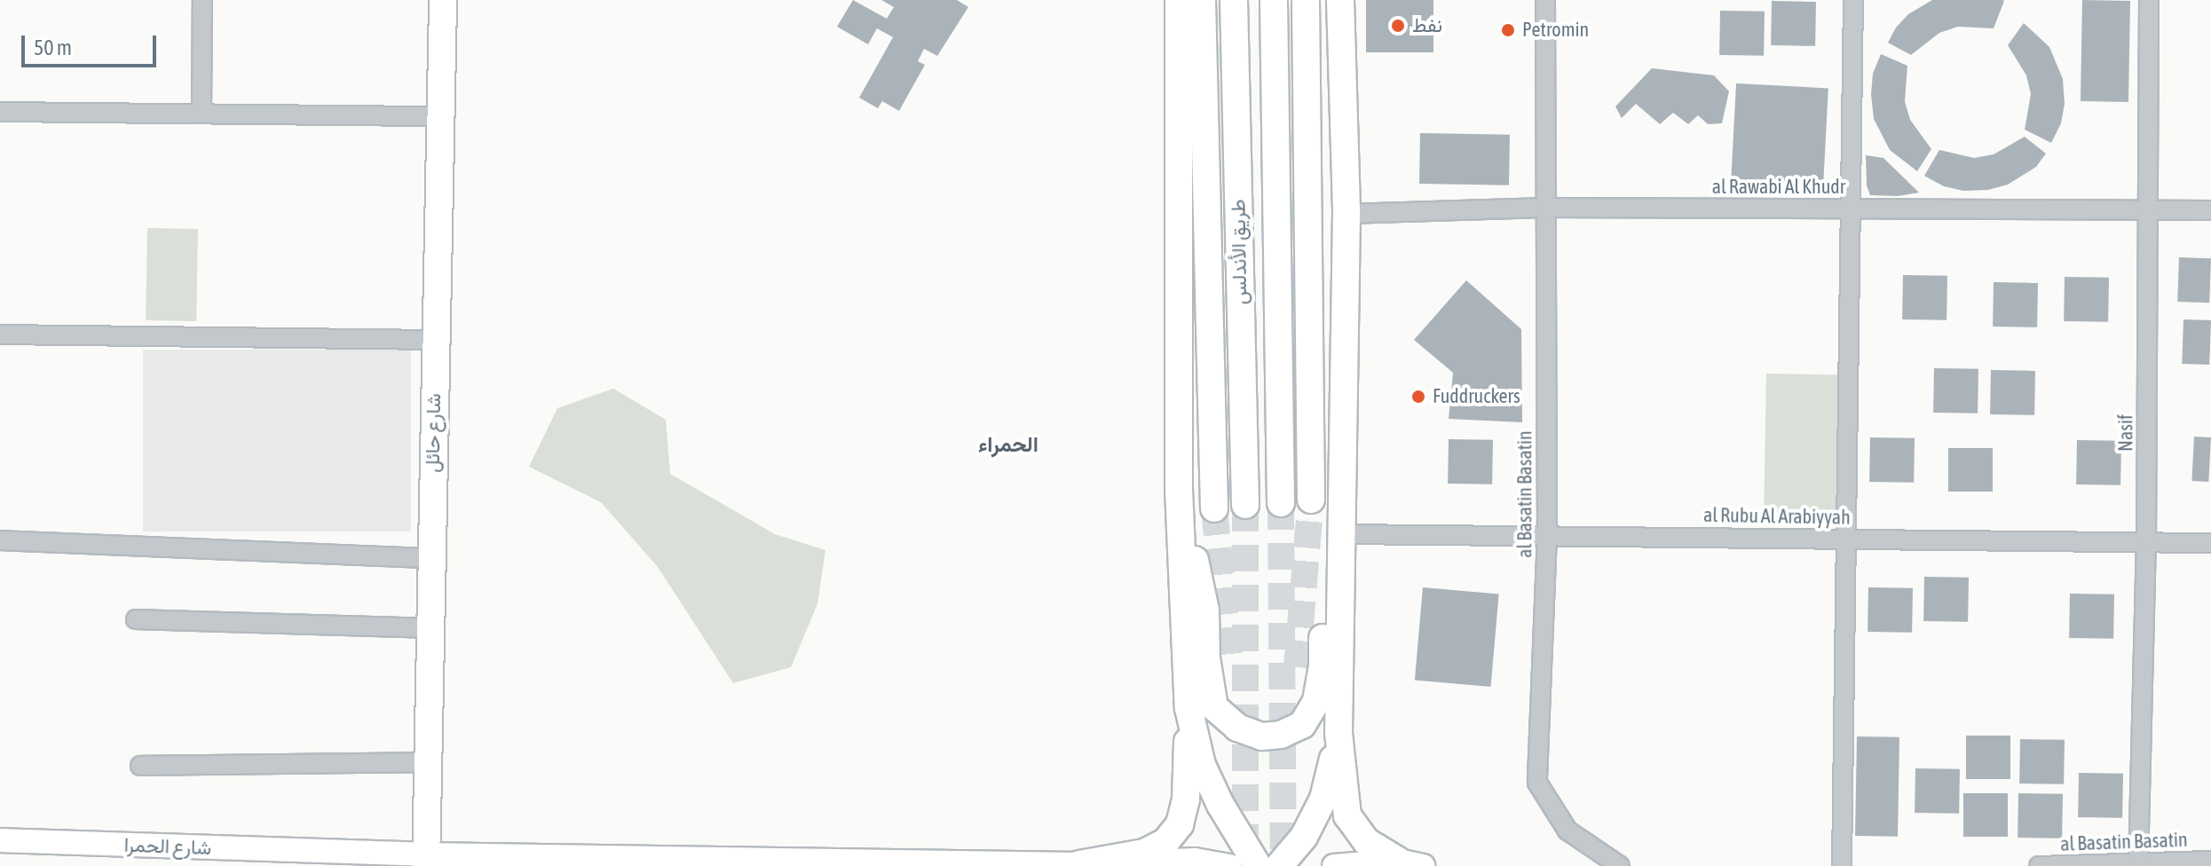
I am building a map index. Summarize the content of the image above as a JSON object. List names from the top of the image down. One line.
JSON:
{"streets":{"main road":["طريق الأندلس","شارع حائل","شارع الحمرا"],"street":["al Rawabi Al Khudr","Nasif","al Basatin Basatin","al Rubu Al Arabiyyah"]},"crossings":[["al Rawabi Al Khudr","Nasif"],["al Rawabi Al Khudr","al Basatin Basatin"],["شارع حائل","شارع الحمرا"],["Nasif","al Basatin Basatin"],["Nasif","al Rubu Al Arabiyyah"],["al Basatin Basatin","al Rubu Al Arabiyyah"]],"districts":["الحمراء"],"places":["نفط","Petromin","Fuddruckers"],"scale_bar":"50 m"}
